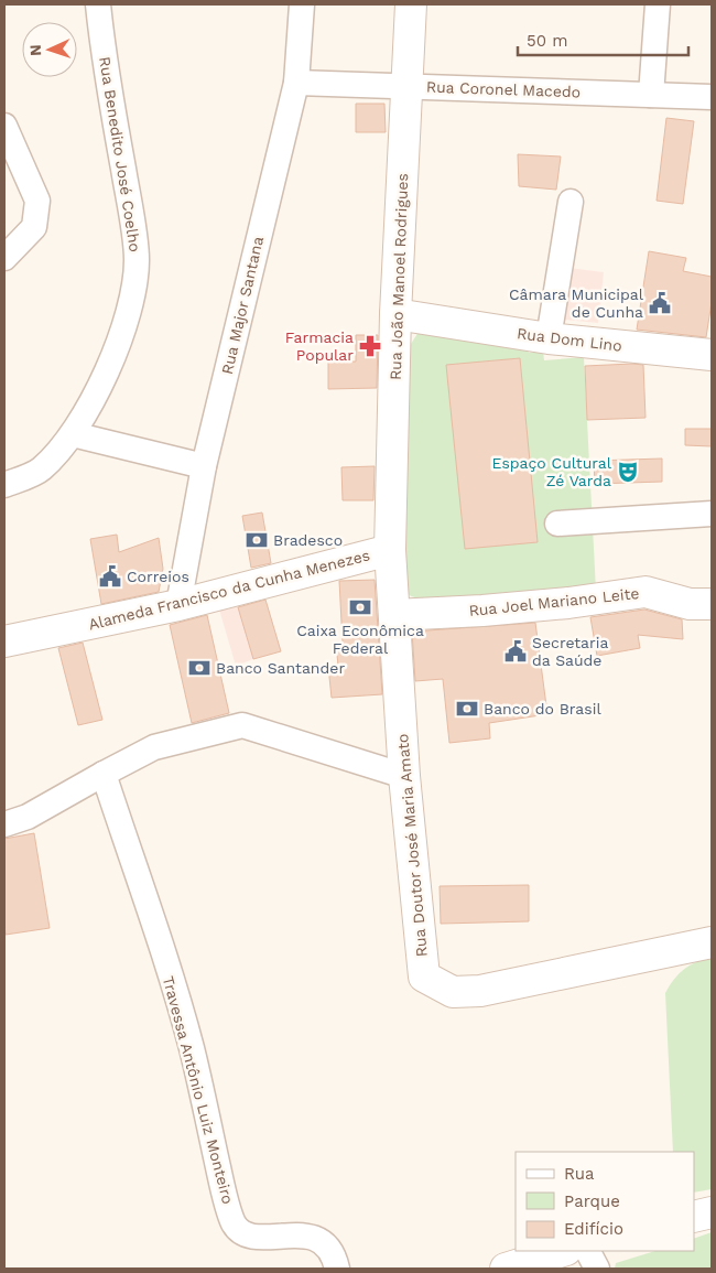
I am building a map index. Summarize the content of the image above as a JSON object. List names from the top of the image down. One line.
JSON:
{"streets":{"street":["Rua Coronel Macedo","Rua Benedito José Coelho","Rua João Manoel Rodrigues","Rua Major Santana","Rua Dom Lino","Alameda Francisco da Cunha Menezes","Rua Joel Mariano Leite","Rua Doutor José Maria Amato","Travessa Antônio Luiz Monteiro"]},"crossings":[["Rua Coronel Macedo","Rua João Manoel Rodrigues"],["Rua Coronel Macedo","Rua Major Santana"],["Rua João Manoel Rodrigues","Rua Dom Lino"],["Rua João Manoel Rodrigues","Alameda Francisco da Cunha Menezes"],["Rua João Manoel Rodrigues","Rua Doutor José Maria Amato"],["Rua Major Santana","Alameda Francisco da Cunha Menezes"],["Alameda Francisco da Cunha Menezes","Rua Doutor José Maria Amato"],["Rua Joel Mariano Leite","Rua Doutor José Maria Amato"]],"places":{"public building":["Câmara Municipal de Cunha","Correios","Secretaria da Saúde"],"pharmacy":["Farmacia Popular"],"theatre":["Espaço Cultural Zé Varda"],"bank":["Bradesco","Caixa Econômica Federal","Banco Santander","Banco do Brasil"]},"legend":["Rua","Parque","Edifício"],"scale_bar":"50 m","north":"left"}
